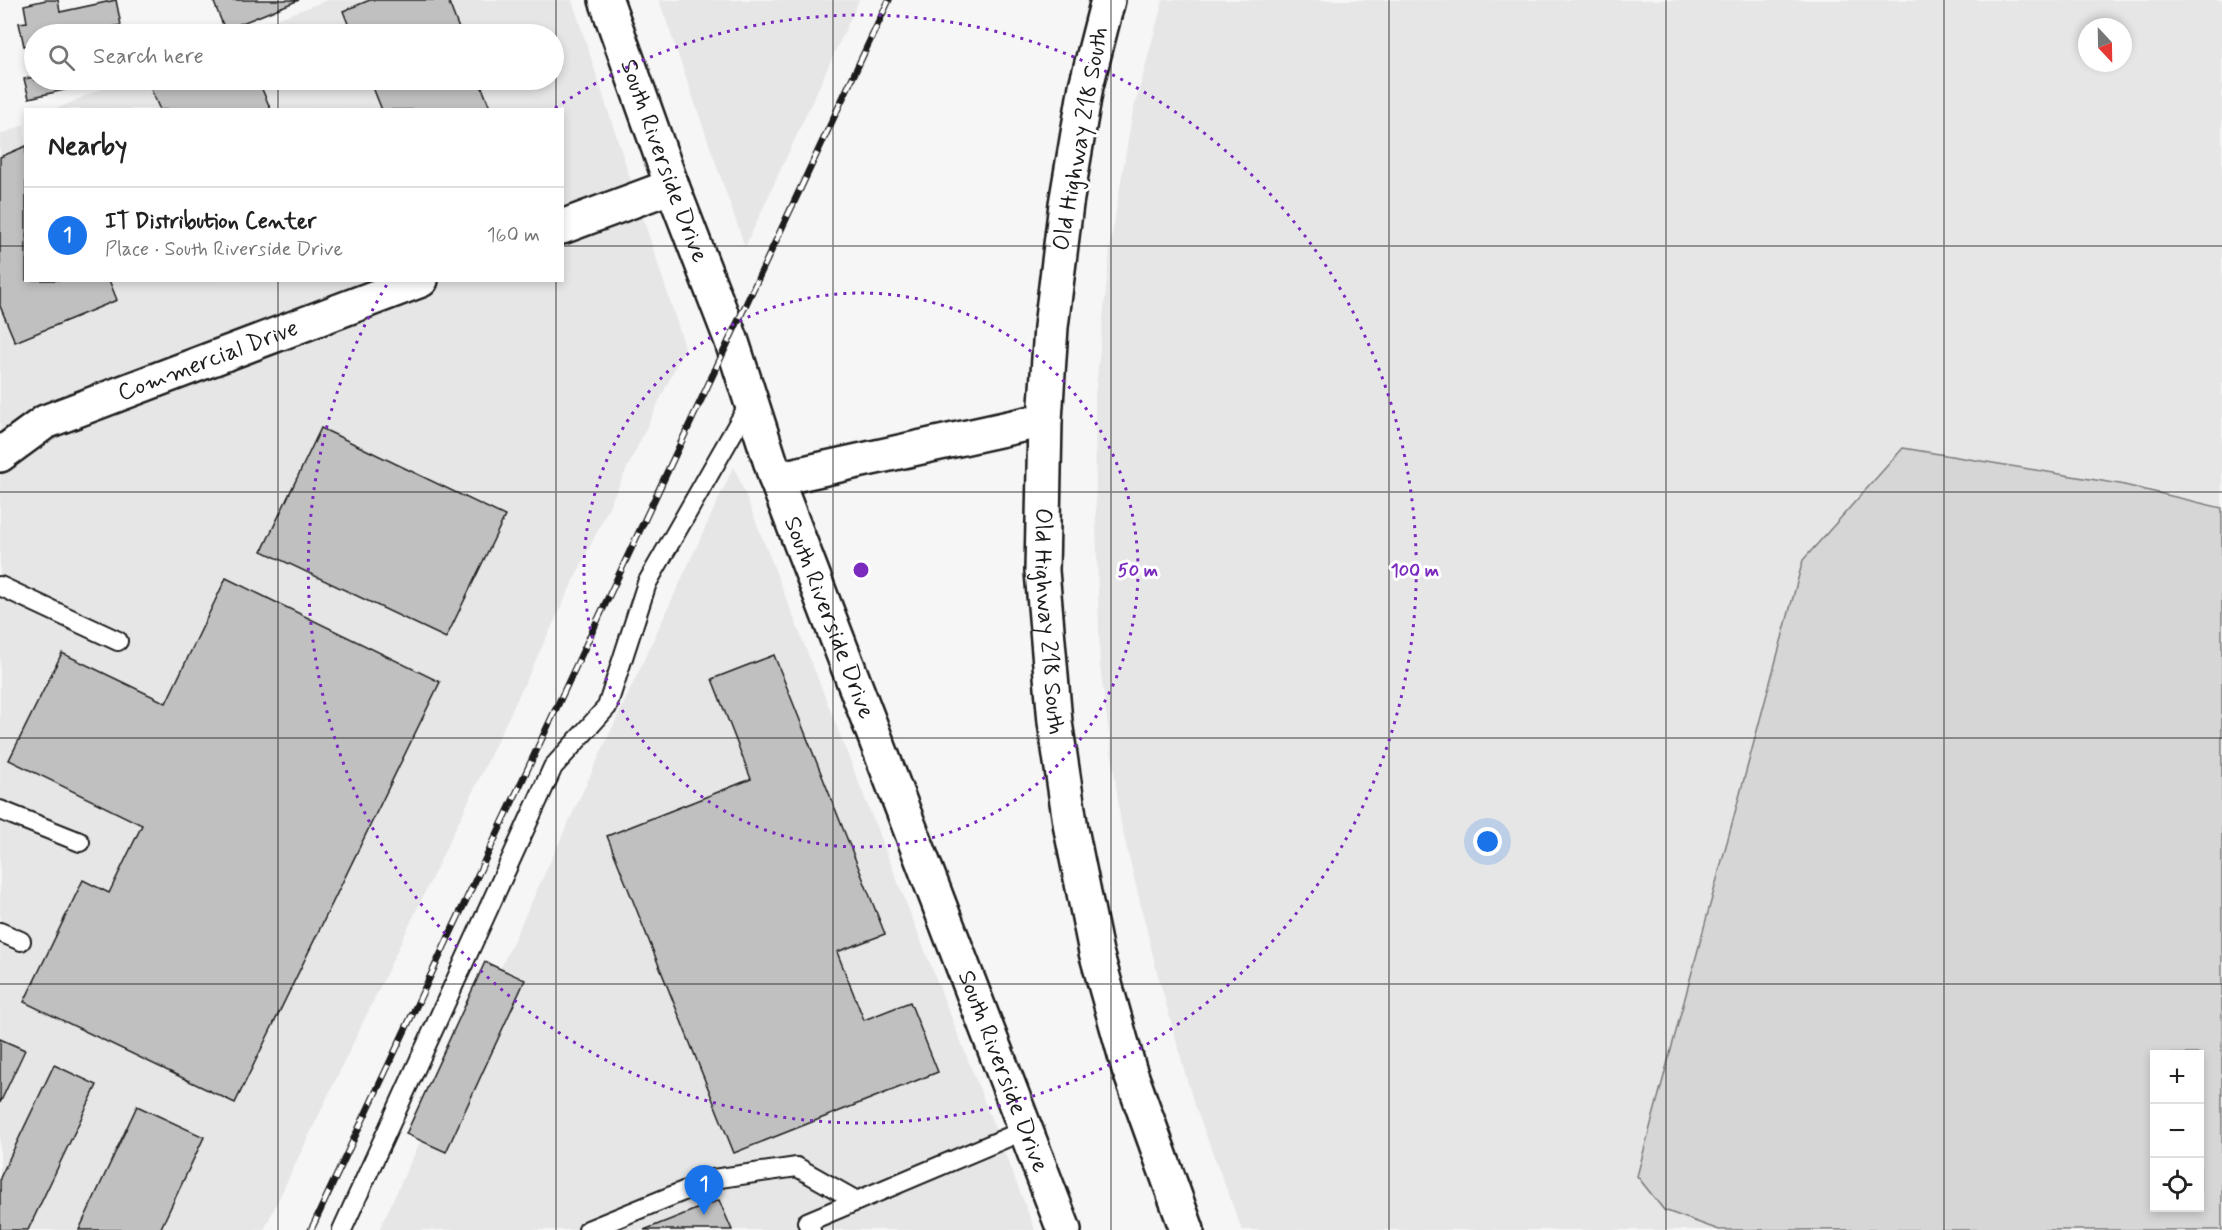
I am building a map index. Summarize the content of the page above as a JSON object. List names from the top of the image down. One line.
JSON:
{"streets":{"street":["Old Highway 218 South","South Riverside Drive","Commercial Drive"]},"north":"bottom","page":{"search":"Search here","heading":"Nearby","list":[{"mark":"1","name":"IT Distribution Center","note":"Place · South Riverside Drive","value":"160 m"}],"map_buttons":["+","−"],"pins":"1"},"rings":["50 m","100 m"]}
